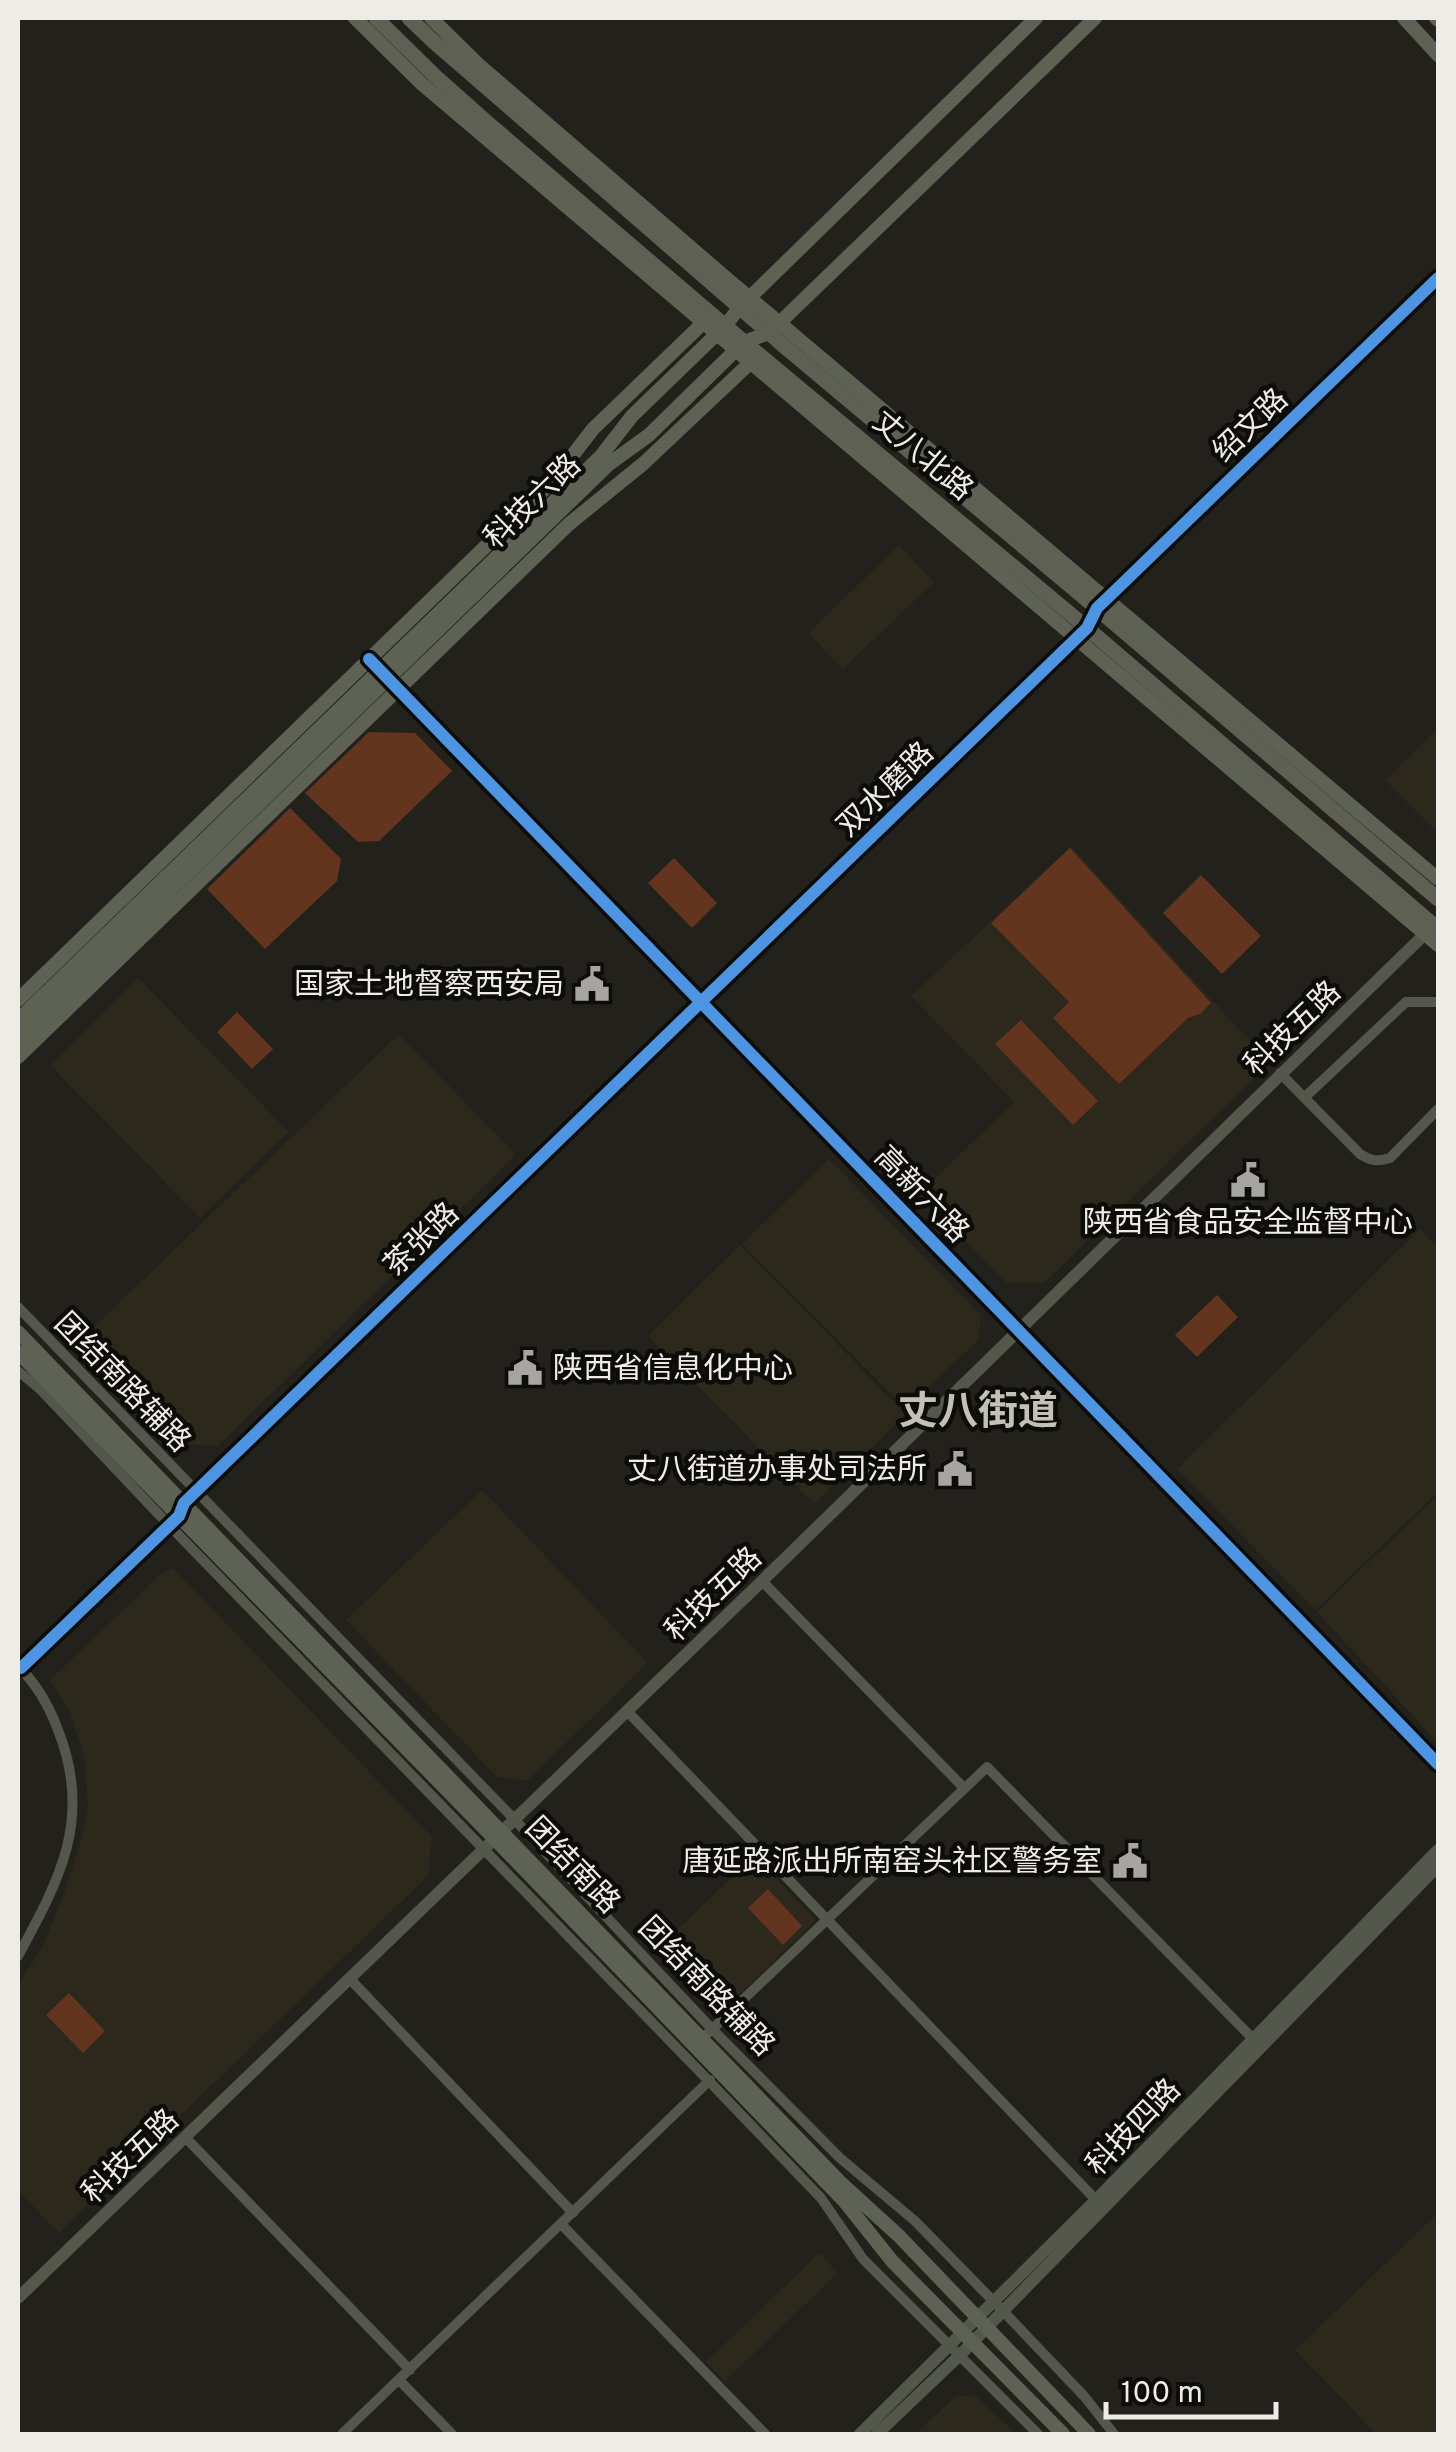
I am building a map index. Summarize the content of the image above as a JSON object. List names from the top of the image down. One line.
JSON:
{"streets":{"main road":["丈八北路","科技六路","团结南路"],"street":["绍文路","双水磨路","科技五路","高新六路","茶张路","团结南路辅路","科技四路"]},"crossings":[["绍文路","丈八北路"],["绍文路","双水磨路"],["丈八北路","科技六路"],["丈八北路","双水磨路"],["丈八北路","科技五路"],["科技六路","高新六路"],["双水磨路","高新六路"],["双水磨路","茶张路"],["科技五路","高新六路"],["科技五路","团结南路辅路"],["科技五路","团结南路"],["高新六路","茶张路"],["茶张路","团结南路辅路"],["茶张路","团结南路"],["团结南路辅路","团结南路"],["团结南路辅路","科技四路"],["团结南路","科技四路"]],"districts":["丈八街道"],"places":{"public building":["国家土地督察西安局","陕西省食品安全监督中心","陕西省信息化中心","丈八街道办事处司法所","唐延路派出所南窑头社区警务室"]},"scale_bar":"100 m"}
